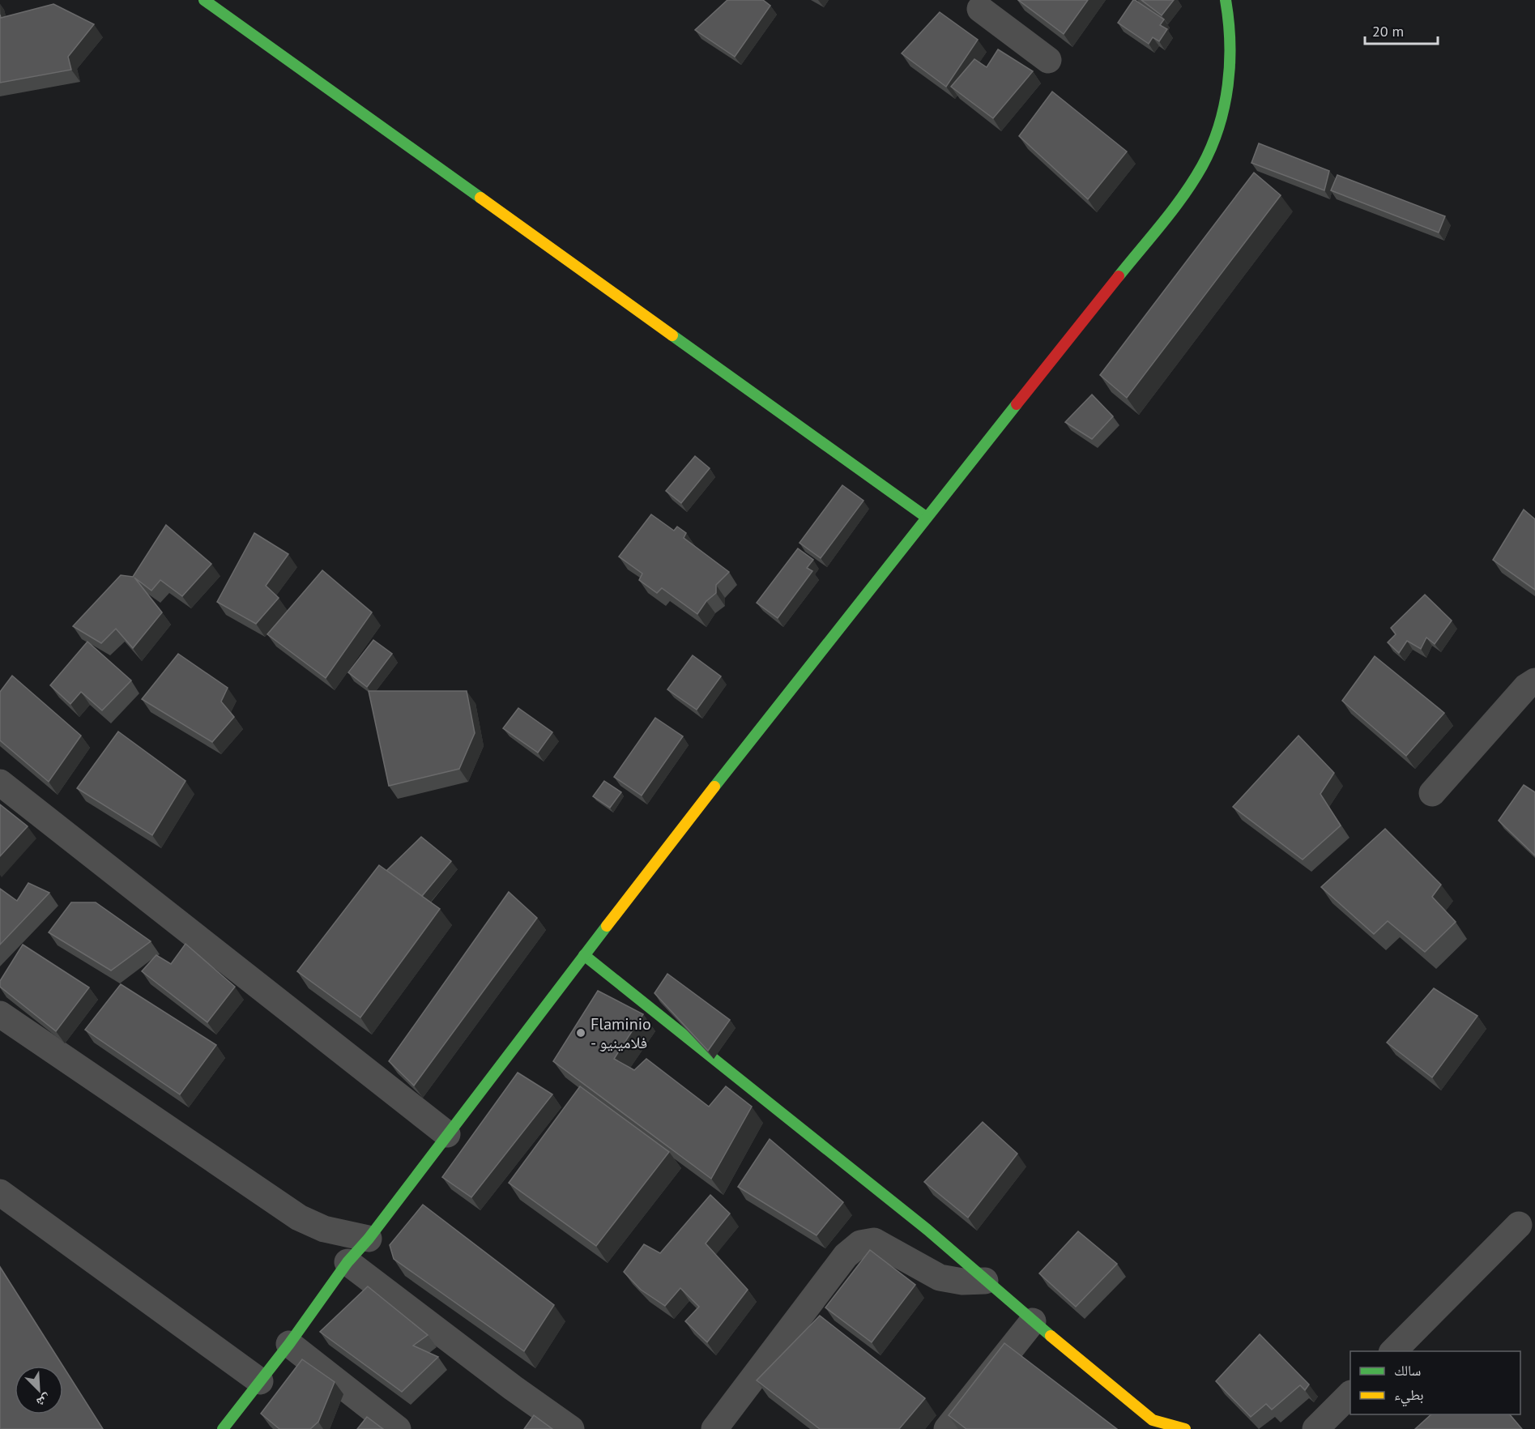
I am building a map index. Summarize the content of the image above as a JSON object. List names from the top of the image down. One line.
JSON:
{"places":["Flaminio - فلامينيو"],"legend":["سالك","بطيء"],"scale_bar":"20 m","north":"bottom right"}
